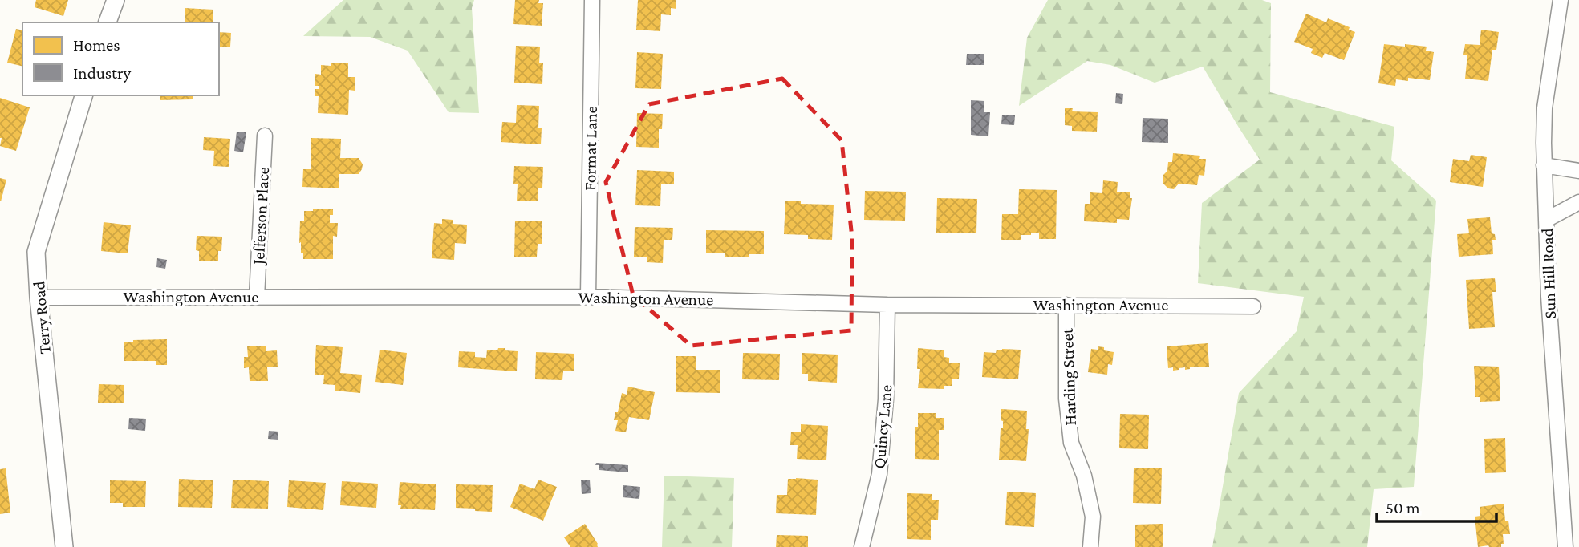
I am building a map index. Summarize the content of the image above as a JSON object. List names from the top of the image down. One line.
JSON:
{"streets":{"street":["Format Lane","Jefferson Place","Sun Hill Road","Washington Avenue","Terry Road","Harding Street","Quincy Lane"]},"crossings":[["Format Lane","Washington Avenue"],["Jefferson Place","Washington Avenue"],["Washington Avenue","Terry Road"],["Washington Avenue","Harding Street"],["Washington Avenue","Quincy Lane"]],"legend":["Homes","Industry"],"scale_bar":"50 m"}
